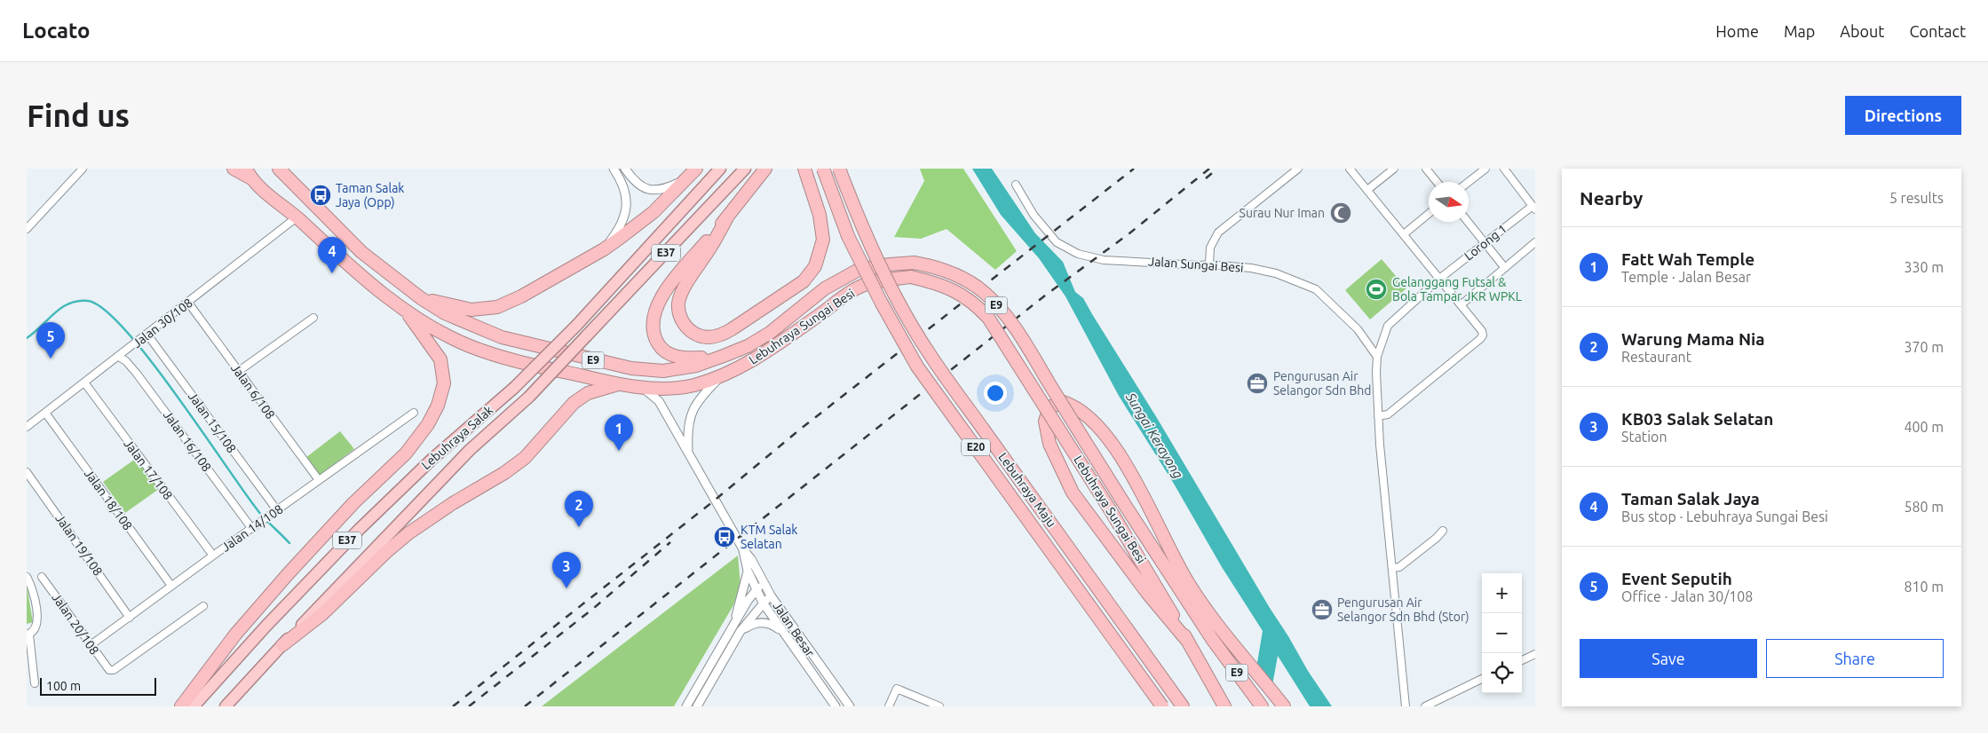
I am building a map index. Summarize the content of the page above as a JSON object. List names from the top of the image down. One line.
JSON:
{"streets":{"highway":["E37","E9","Lebuhraya Sungai Besi","Lebuhraya Salak","E20","Lebuhraya Maju"],"street":["Lorong 1","Jalan Sungai Besi","Jalan 30/108","Jalan 6/108","Jalan 15/108","Jalan 16/108","Jalan 17/108","Jalan 18/108","Jalan 14/108","Jalan 19/108","Jalan 20/108","Jalan Besar"]},"crossings":[["Jalan 30/108","Lebuhraya Sungai Besi"],["Jalan 30/108","Jalan 6/108"],["Jalan 30/108","Jalan 15/108"],["Jalan 30/108","Jalan 16/108"],["Jalan 30/108","Jalan 17/108"],["Jalan 30/108","Jalan 18/108"],["Lebuhraya Sungai Besi","Jalan Besar"],["Jalan 6/108","Jalan 14/108"],["Jalan 15/108","Jalan 14/108"],["Jalan 16/108","Jalan 14/108"],["Jalan 17/108","Jalan 14/108"],["Jalan 18/108","Jalan 14/108"],["Jalan 14/108","Jalan 19/108"],["Jalan 14/108","Jalan 20/108"]],"water":["Sungai Kerayong"],"places":{"bus stop":["Taman Salak Jaya (Opp)","KTM Salak Selatan"],"mosque":["Surau Nur Iman"],"sports":["Gelanggang Futsal & Bola Tampar JKR WPKL"],"office":["Pengurusan Air Selangor Sdn Bhd","Pengurusan Air Selangor Sdn Bhd (Stor)"]},"scale_bar":"100 m","north":"right","page":{"header":"Locato","nav":["Home","Map","About","Contact"],"buttons":["Directions",["Save","Share"]],"title":"Find us","heading":["Nearby","5 results"],"list":[{"mark":"1","name":"Fatt Wah Temple","note":"Temple · Jalan Besar","value":"330 m"},{"mark":"2","name":"Warung Mama Nia","note":"Restaurant","value":"370 m"},{"mark":"3","name":"KB03 Salak Selatan","note":"Station","value":"400 m"},{"mark":"4","name":"Taman Salak Jaya","note":"Bus stop · Lebuhraya Sungai Besi","value":"580 m"},{"mark":"5","name":"Event Seputih","note":"Office · Jalan 30/108","value":"810 m"}],"pins":["4","5","1","2","3"],"map_buttons":["+","−"],"scale":"100 m"}}
